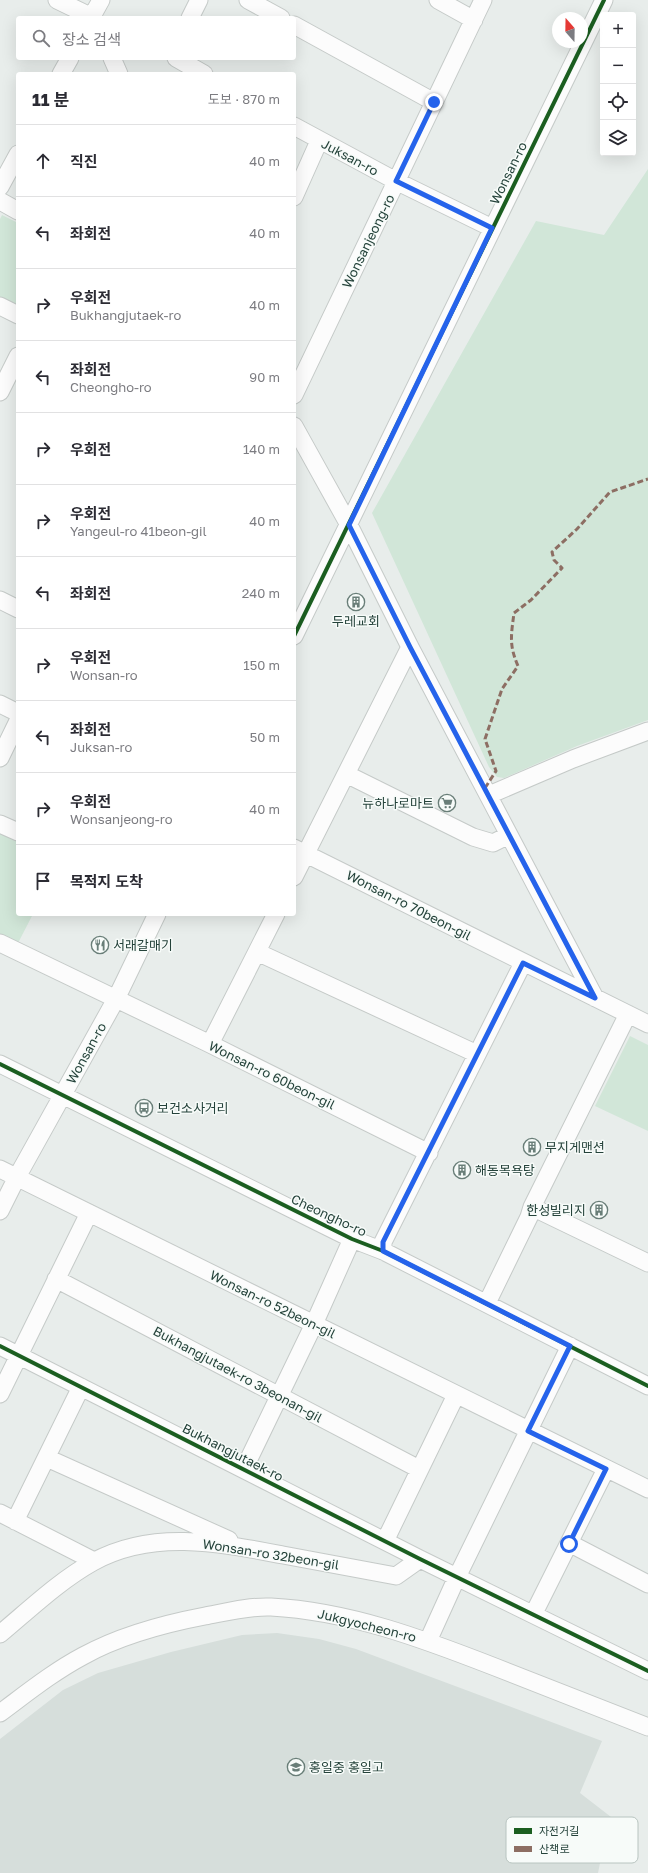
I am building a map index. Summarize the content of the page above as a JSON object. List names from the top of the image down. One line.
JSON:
{"streets":{"street":["Juksan-ro","Wonsan-ro","Wonsanjeong-ro","Wonsan-ro 70beon-gil","Wonsan-ro 60beon-gil","Cheongho-ro","Wonsan-ro 52beon-gil","Bukhangjutaek-ro 3beonan-gil","Bukhangjutaek-ro","Wonsan-ro 32beon-gil","Jukgyocheon-ro"]},"crossings":[["Juksan-ro","Wonsan-ro"],["Juksan-ro","Wonsanjeong-ro"],["Wonsan-ro","Wonsan-ro 60beon-gil"],["Wonsan-ro","Cheongho-ro"],["Wonsan-ro","Wonsan-ro 52beon-gil"],["Bukhangjutaek-ro","Wonsan-ro 32beon-gil"]],"places":{"building":["두레교회","무지게맨션","해동목욕탕","한성빌리지"],"supermarket":["뉴하나로마트"],"restaurant":["서래갈매기"],"bus stop":["보건소사거리"],"school or university":["홍일중 홍일고"]},"legend":["자전거길","산책로"],"north":"top","page":{"map_buttons":["+","−"],"search":"장소 검색","heading":["11 분","도보 · 870 m"],"list":[["직진","40 m"],["좌회전","40 m"],["우회전","Bukhangjutaek-ro","40 m"],["좌회전","Cheongho-ro","90 m"],["우회전","140 m"],["우회전","Yangeul-ro 41beon-gil","40 m"],["좌회전","240 m"],["우회전","Wonsan-ro","150 m"],["좌회전","Juksan-ro","50 m"],["우회전","Wonsanjeong-ro","40 m"],"목적지 도착"]}}
